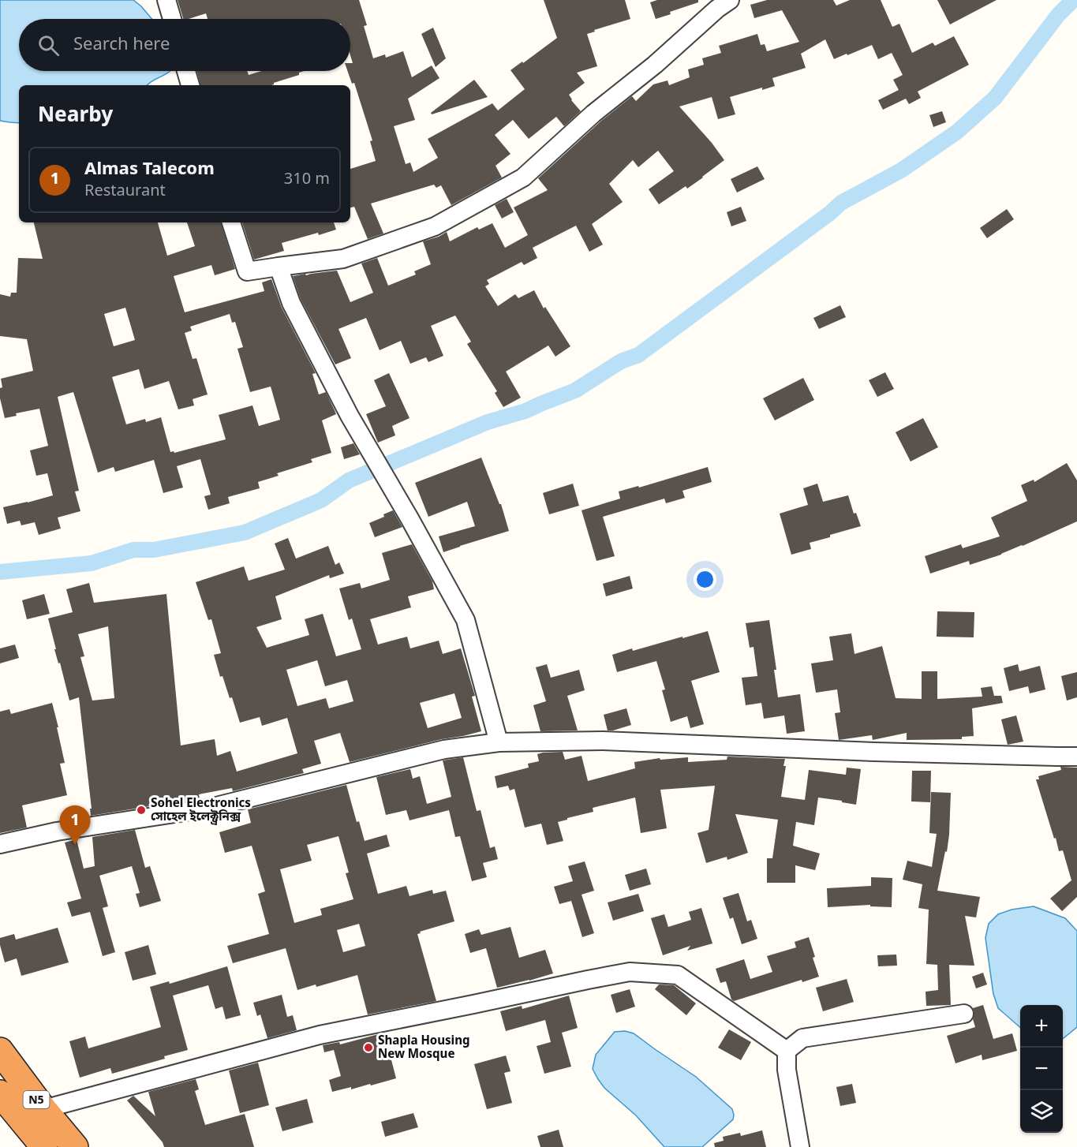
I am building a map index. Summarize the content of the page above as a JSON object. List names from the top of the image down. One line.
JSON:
{"streets":{"highway":["N5"]},"places":["Sohel Electronics সোহেল ইলেক্ট্রনিক্স","Shapla Housing New Mosque"],"page":{"search":"Search here","heading":"Nearby","list":[{"mark":"1","name":"Almas Talecom","note":"Restaurant","value":"310 m"}],"pins":"1","map_buttons":["+","−"]}}
